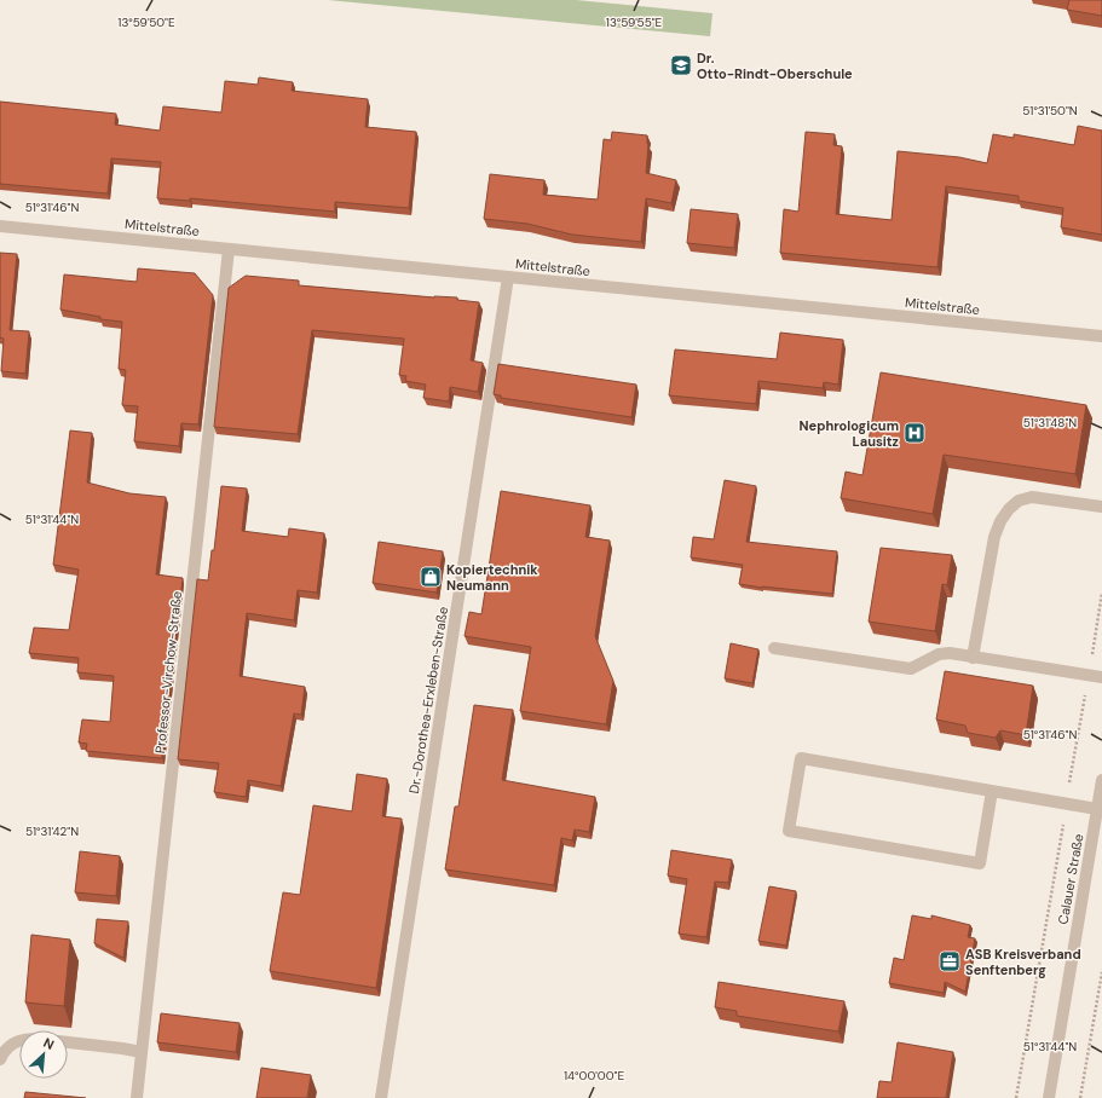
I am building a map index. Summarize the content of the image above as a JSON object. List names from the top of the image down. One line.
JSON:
{"streets":{"street":["Mittelstraße","Professor-Virchow-Straße","Dr.-Dorothea-Erxleben-Straße","Calauer Straße"]},"crossings":[["Mittelstraße","Professor-Virchow-Straße"],["Mittelstraße","Dr.-Dorothea-Erxleben-Straße"]],"places":{"school or university":["Dr. Otto-Rindt-Oberschule"],"hospital":["Nephrologicum Lausitz"],"shop":["Kopiertechnik Neumann"],"office":["ASB Kreisverband Senftenberg"]},"north":"top right","coordinates":["13°59'50\"E","13°59'55\"E","51°31'50\"N","51°31'46\"N","51°31'48\"N","51°31'44\"N","51°31'42\"N","14°00'00\"E"]}
